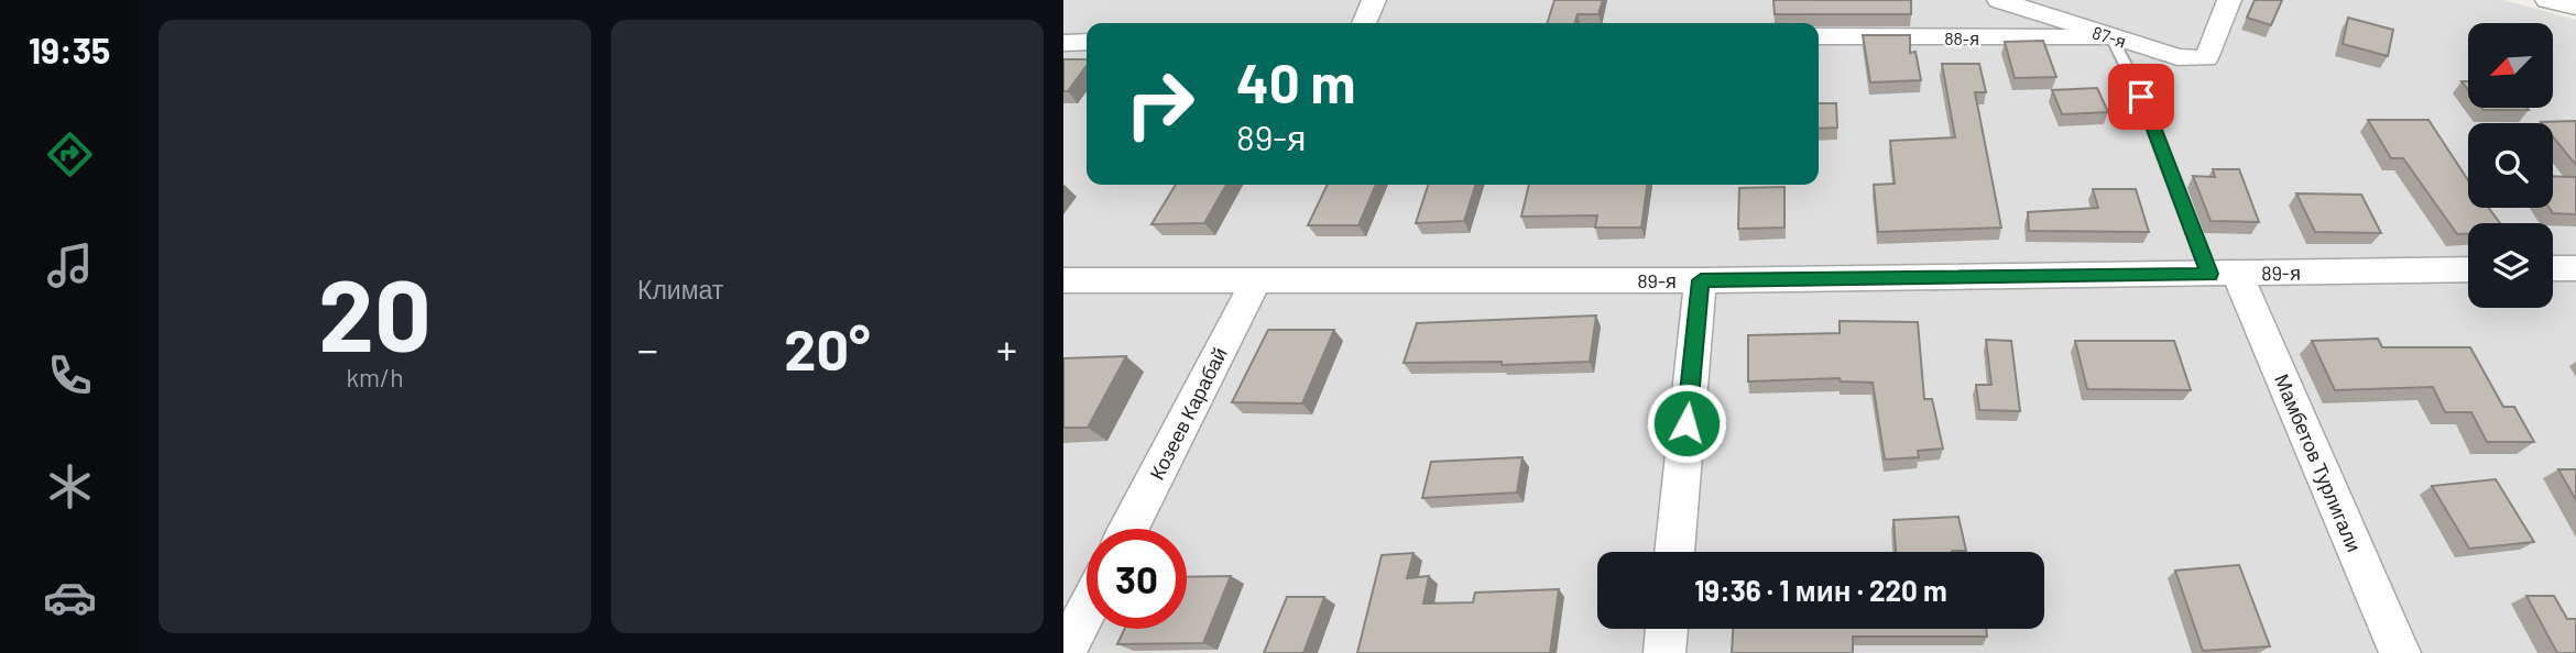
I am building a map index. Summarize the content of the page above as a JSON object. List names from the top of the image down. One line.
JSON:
{"streets":{"street":["87-я","88-я","89-я","Козеев Карабай","Мамбетов Турлигали"]},"crossings":[["87-я","88-я"],["89-я","Козеев Карабай"],["89-я","Мамбетов Турлигали"]],"north":"bottom left","page":{"tabs":"19:35","tile":[["20","km/h"],"Климат"],"turn":["40 m","89-я"],"heat":["−","20°","+"],"limit":"30","trip":"19:36 · 1 мин · 220 m"}}
